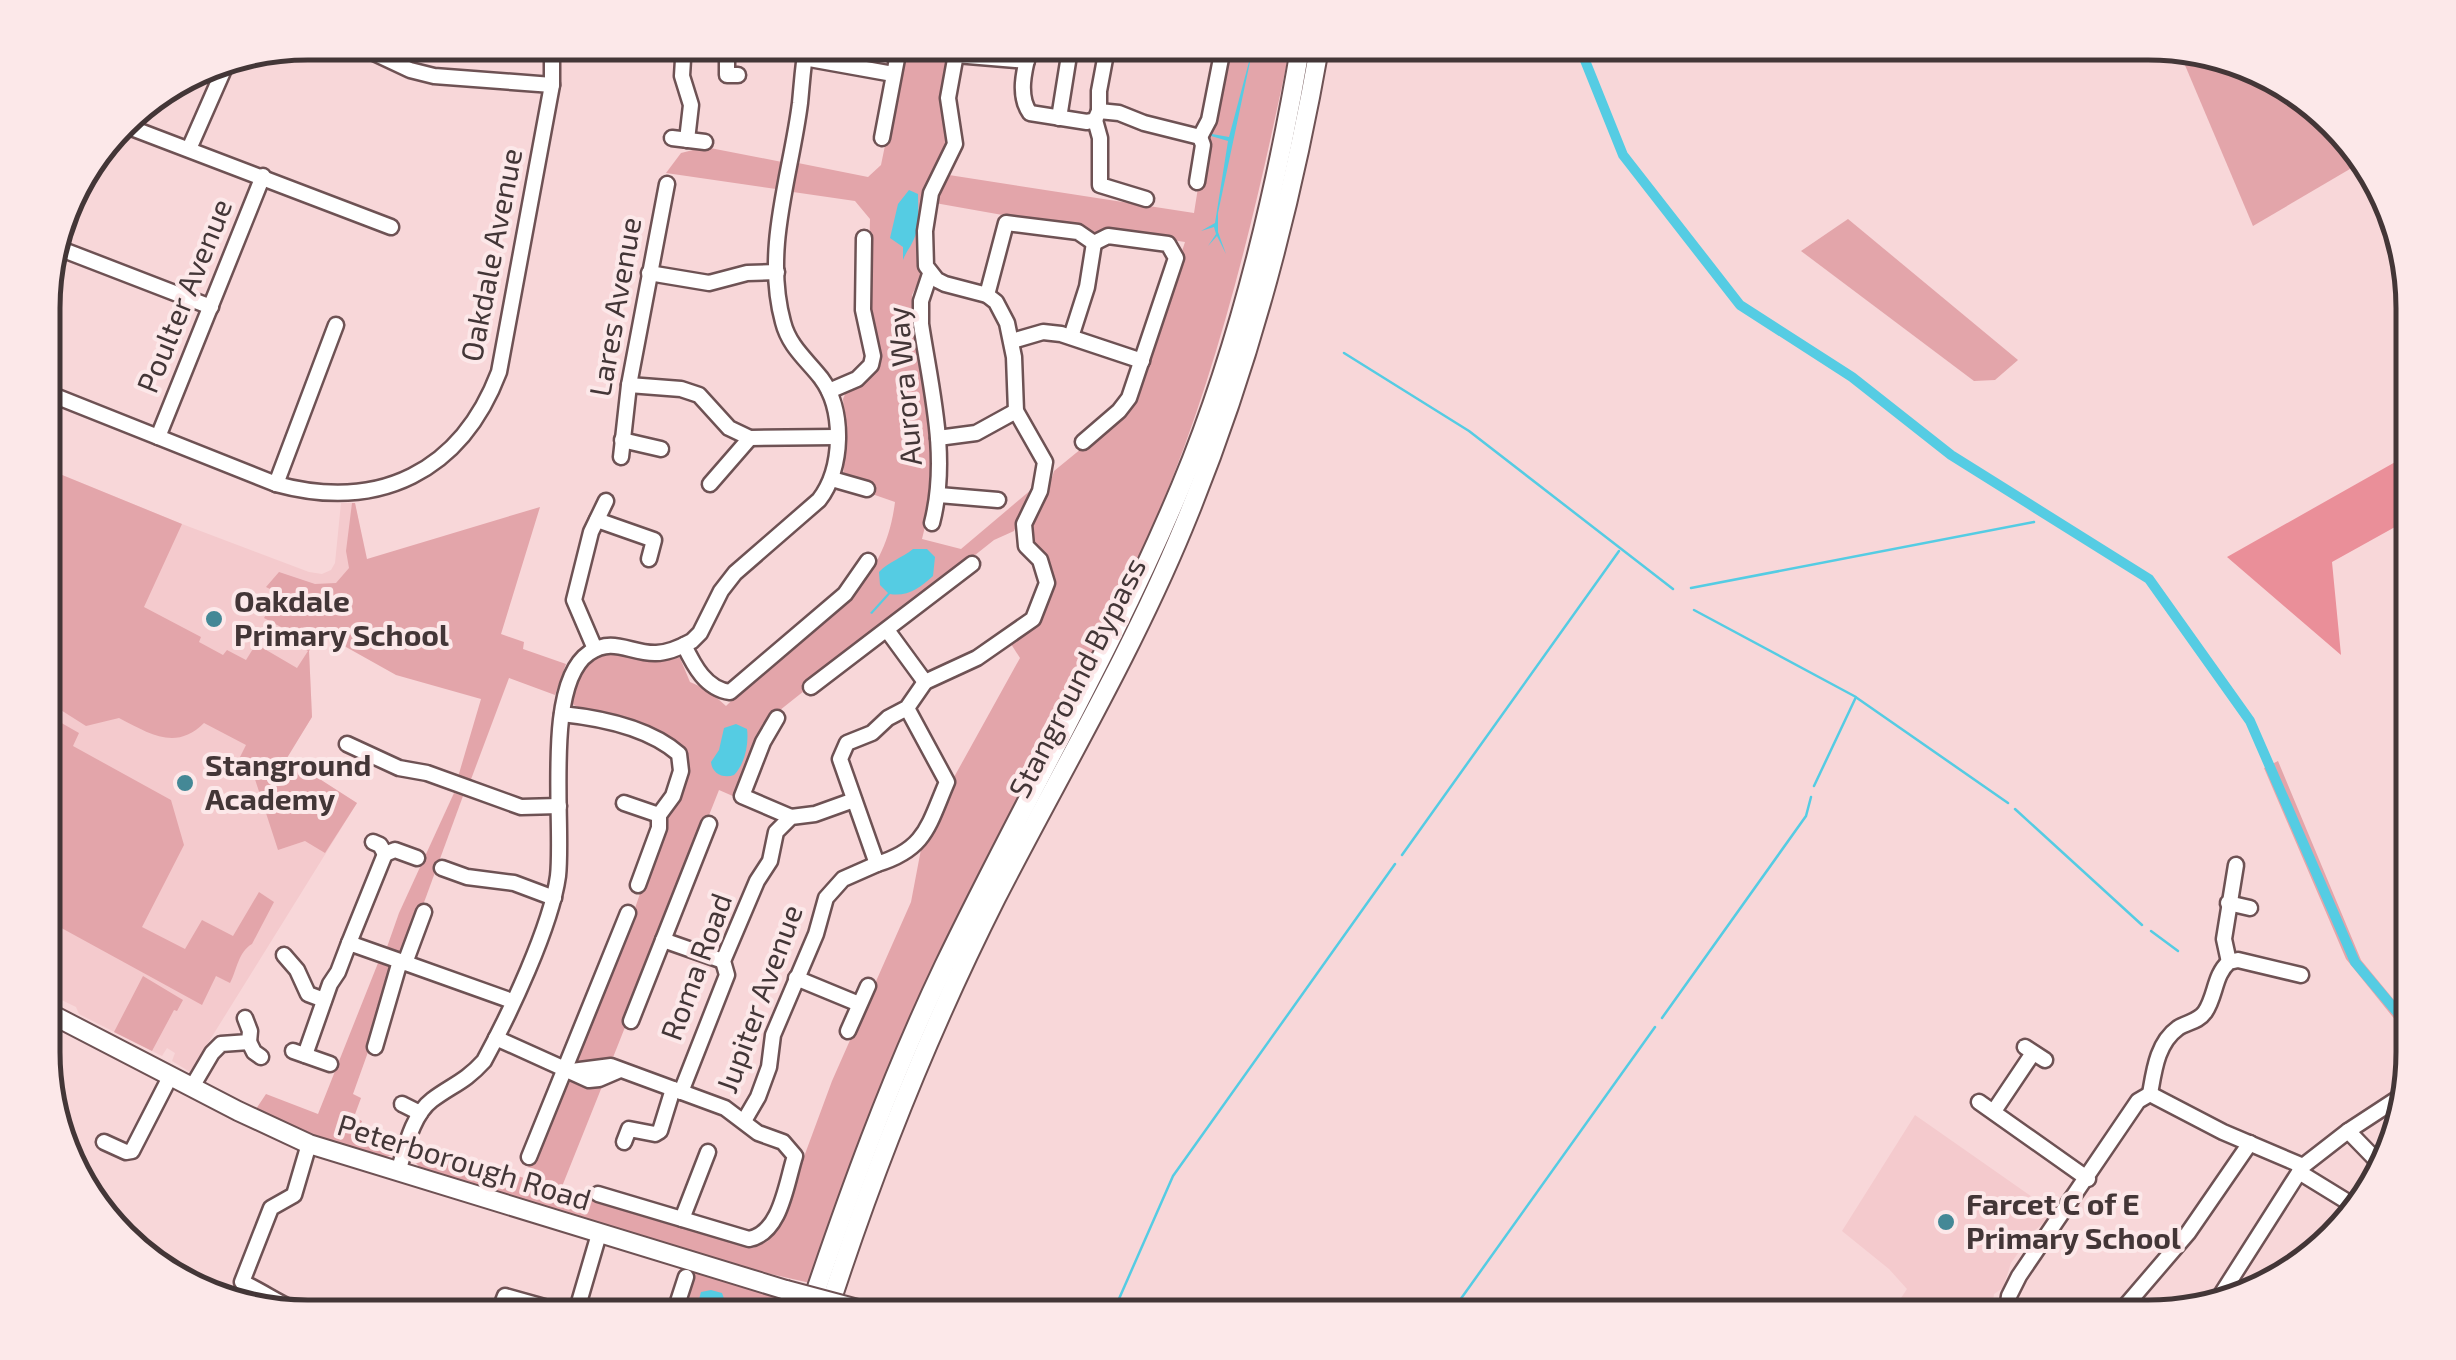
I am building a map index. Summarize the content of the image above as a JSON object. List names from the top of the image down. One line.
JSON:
{"streets":{"main road":["Stanground Bypass","Peterborough Road"],"street":["Oakdale Avenue","Poulter Avenue","Lares Avenue","Aurora Way","Roma Road","Jupiter Avenue"]},"crossings":[["Oakdale Avenue","Poulter Avenue"]],"places":["Oakdale Primary School","Stanground Academy","Farcet C of E Primary School"]}
